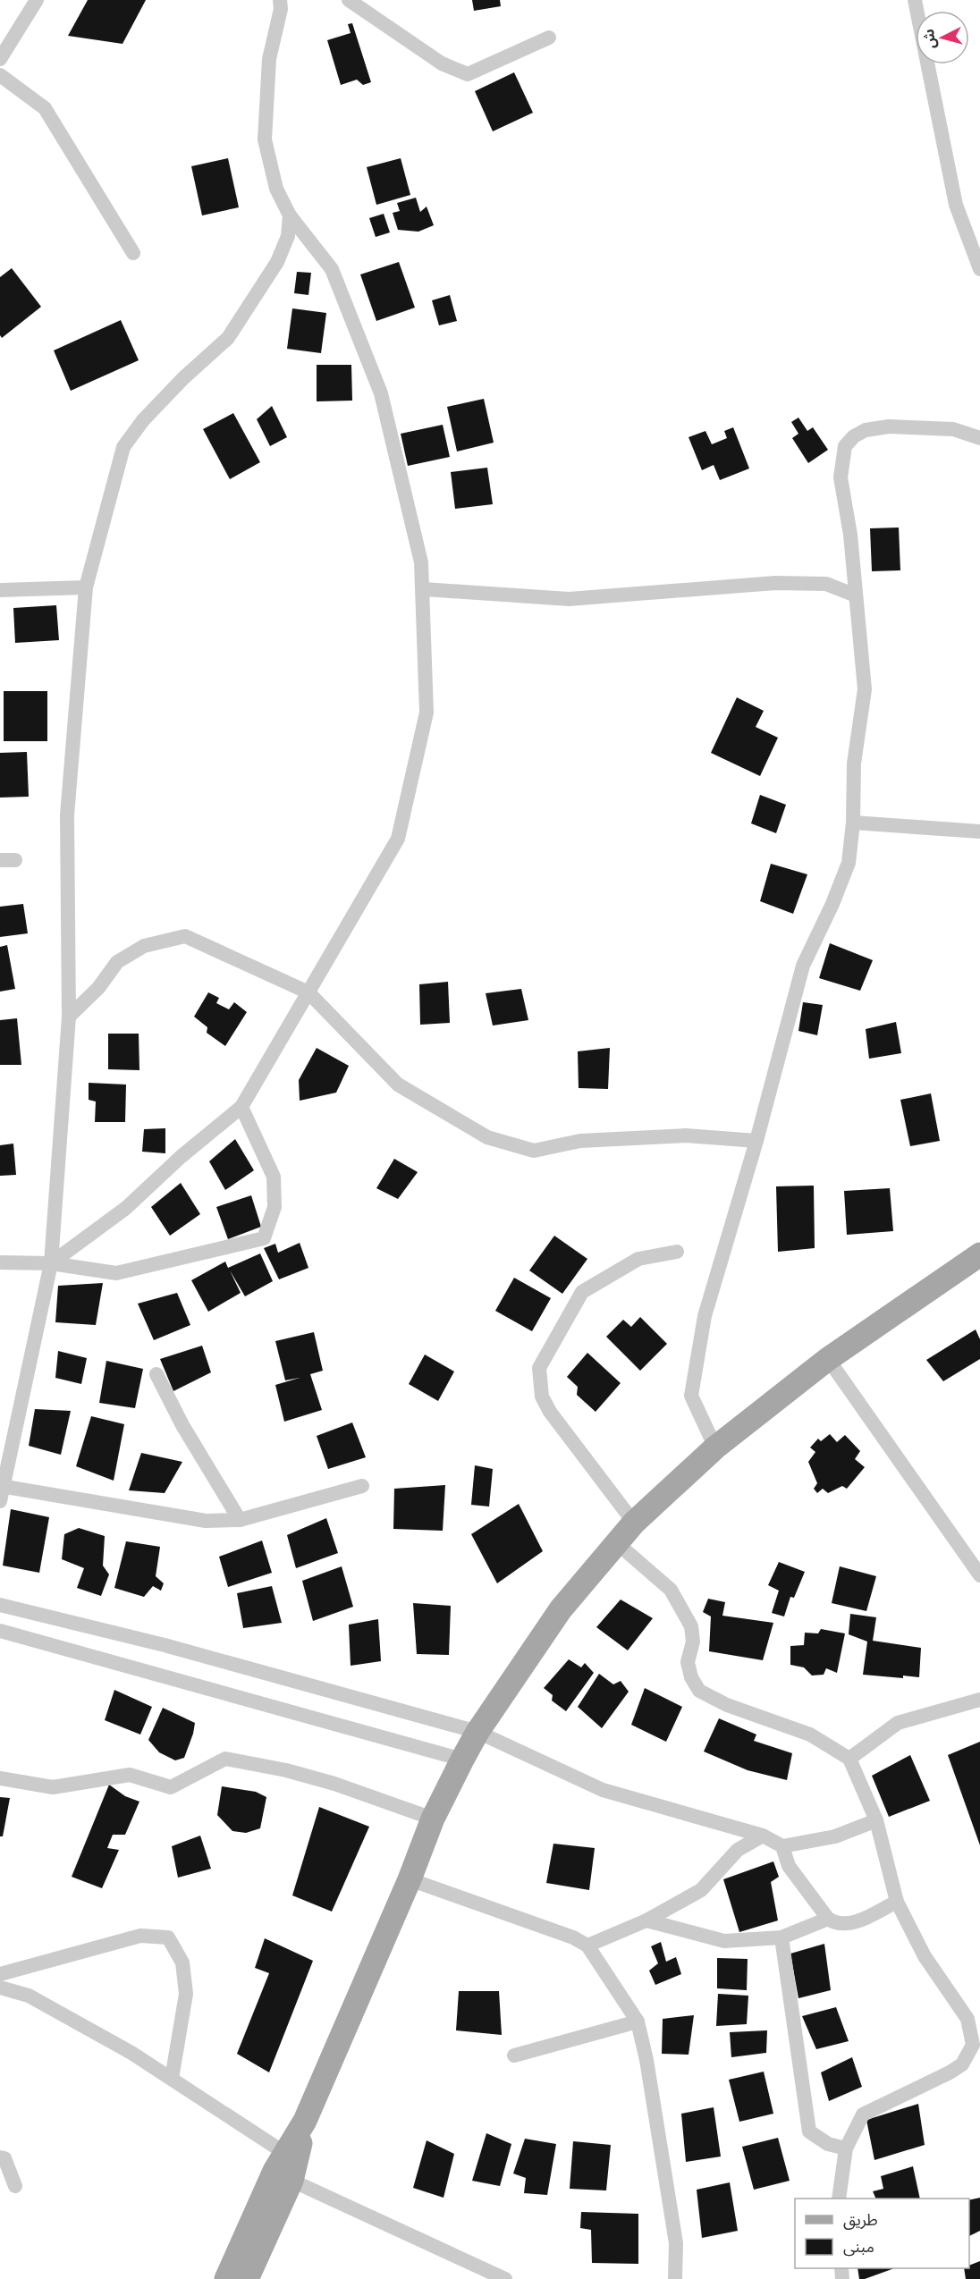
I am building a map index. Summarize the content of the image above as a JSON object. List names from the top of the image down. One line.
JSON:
{"legend":["طريق","مبنى"],"north":"left"}
